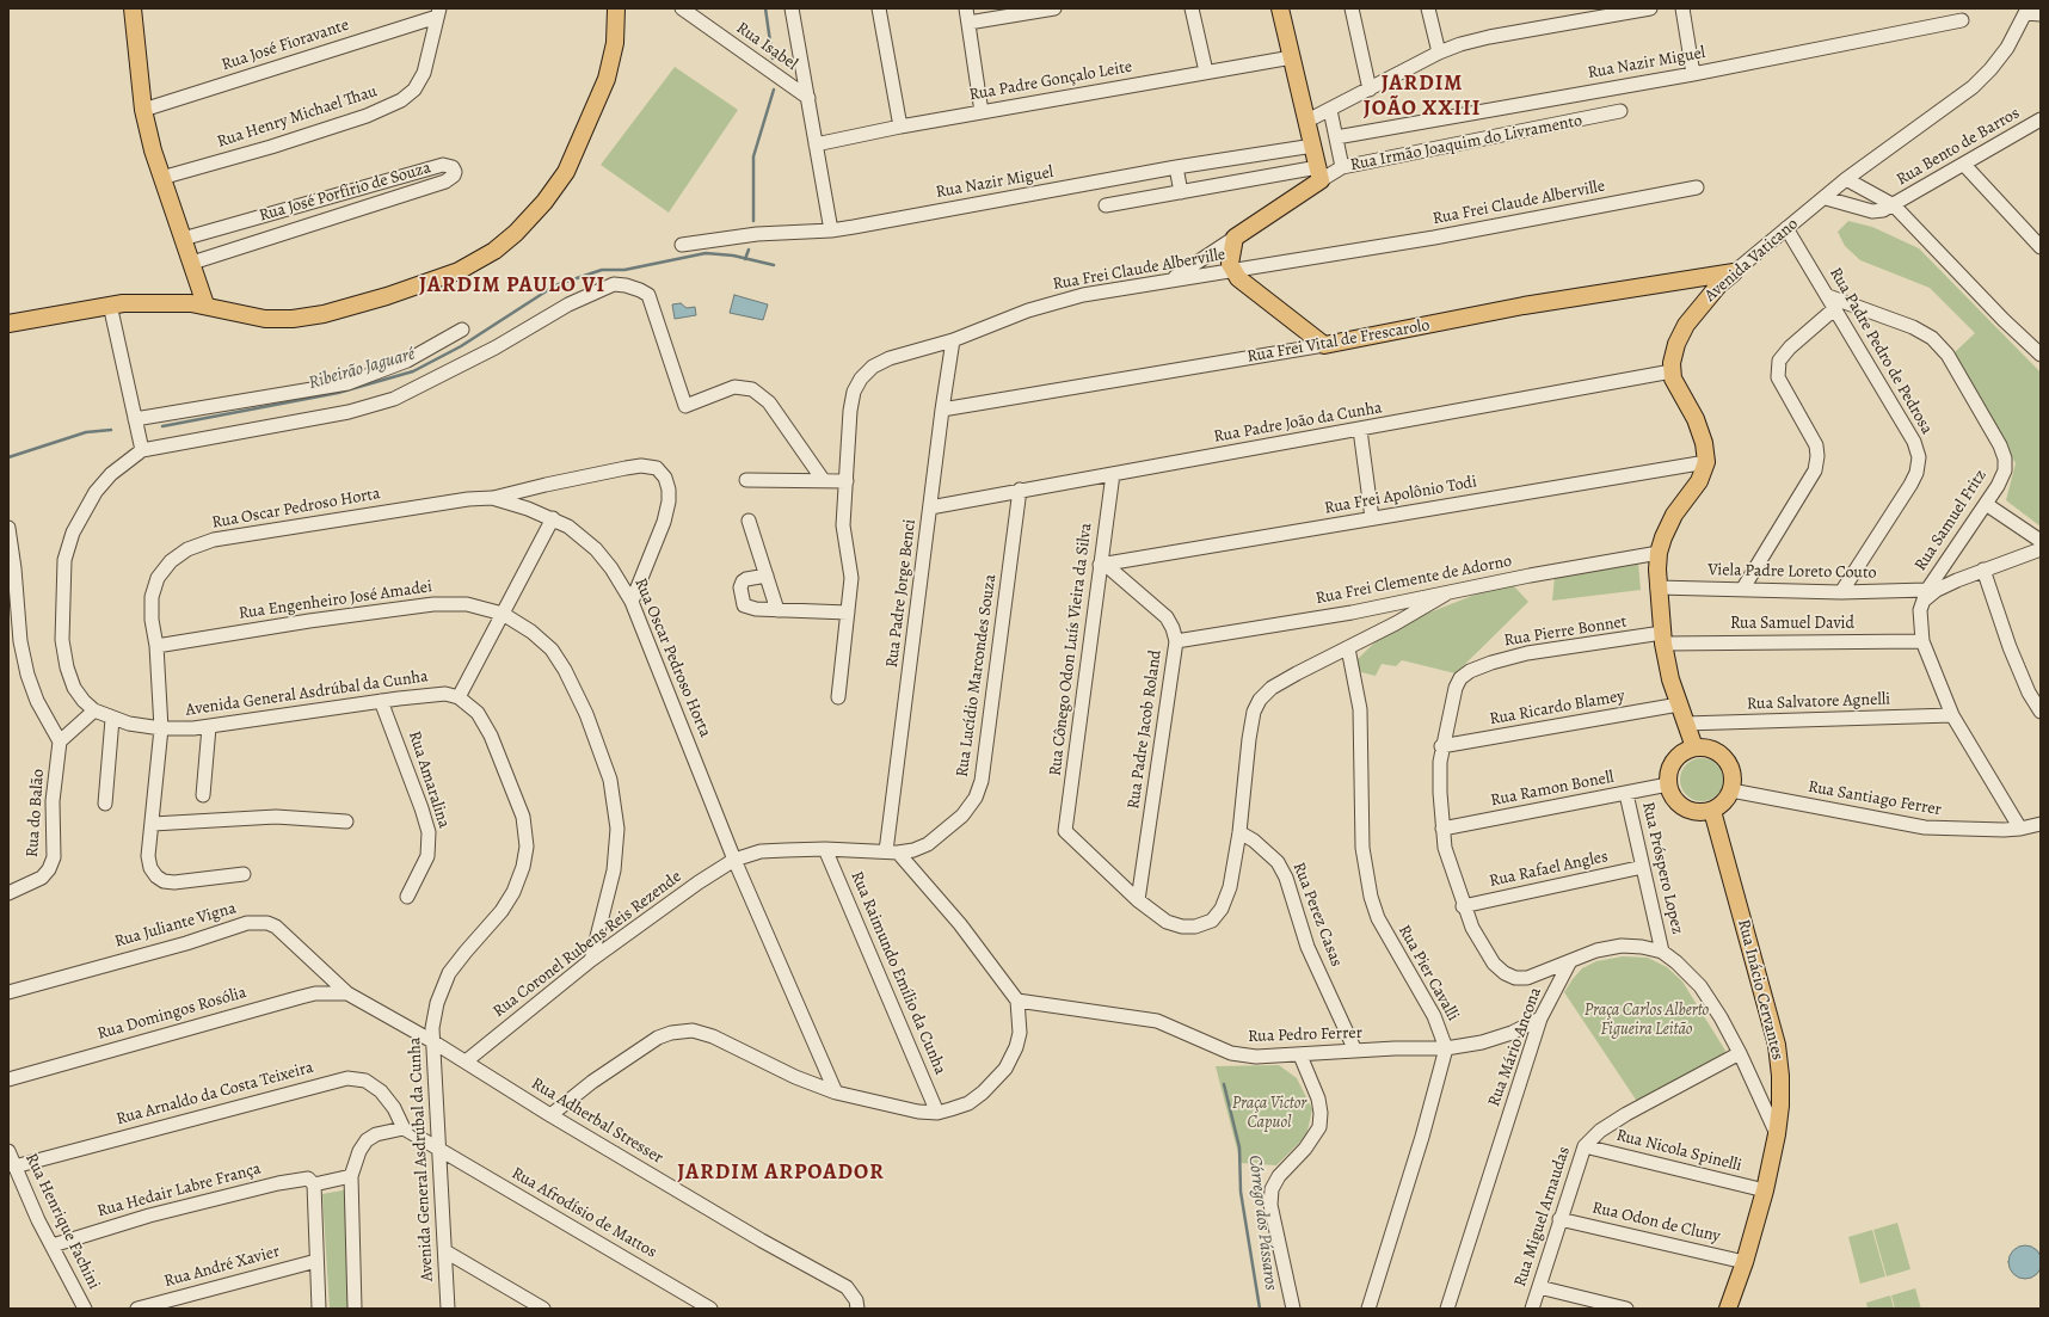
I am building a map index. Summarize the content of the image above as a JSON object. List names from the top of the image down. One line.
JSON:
{"streets":{"main road":["Rua Irmão Joaquim do Livramento","Avenida Vaticano","Rua Frei Vital de Frescarolo","Rua Inácio Cervantes"],"street":["Rua José Fioravante","Rua Isabel","Rua Nazir Miguel","Rua Padre Gonçalo Leite","Rua Henry Michael Thau","Rua Bento de Barros","Rua José Porfírio de Souza","Rua Frei Claude Alberville","Rua Padre Pedro de Pedrosa","Rua Padre João da Cunha","Rua Frei Apolônio Todi","Rua Oscar Pedroso Horta","Rua Samuel Fritz","Viela Padre Loreto Couto","Rua Frei Clemente de Adorno","Rua Padre Jorge Benci","Rua Engenheiro José Amadei","Rua Samuel David","Rua Pierre Bonnet","Rua Cônego Odon Luís Vieira da Silva","Rua Lucídio Marcondes Souza","Avenida General Asdrúbal da Cunha","Rua Salvatore Agnelli","Rua Ricardo Blamey","Rua Padre Jacob Roland","Rua Amaralina","Rua Ramon Bonell","Rua Santiago Ferrer","Rua do Balão","Rua Próspero Lopez","Rua Rafael Angles","Rua Perez Casas","Rua Juliante Vigna","Rua Coronel Rubens Reis Rezende","Rua Raimundo Emílio da Cunha","Rua Pier Cavalli","Rua Domingos Rosólia","Rua Pedro Ferrer","Rua Mário Ancona","Rua Arnaldo da Costa Teixeira","Rua Adherbal Stresser","Rua Nicola Spinelli","Rua Hedair Labre França","Rua Afrodísio de Mattos","Rua Miguel Arnaudas","Rua Henrique Fachini","Rua Odon de Cluny","Rua André Xavier"]},"crossings":[["Rua José Fioravante","Rua Henry Michael Thau"],["Rua Irmão Joaquim do Livramento","Rua Frei Claude Alberville"],["Rua Bento de Barros","Avenida Vaticano"],["Rua Frei Claude Alberville","Rua Padre Jorge Benci"],["Avenida Vaticano","Rua Frei Vital de Frescarolo"],["Avenida Vaticano","Rua Padre Pedro de Pedrosa"],["Avenida Vaticano","Rua Padre João da Cunha"],["Rua Frei Vital de Frescarolo","Rua Padre Jorge Benci"],["Rua Padre Pedro de Pedrosa","Rua Samuel Fritz"],["Rua Padre Pedro de Pedrosa","Viela Padre Loreto Couto"],["Rua Padre João da Cunha","Rua Padre Jorge Benci"],["Rua Padre João da Cunha","Rua Cônego Odon Luís Vieira da Silva"],["Rua Padre João da Cunha","Rua Lucídio Marcondes Souza"],["Rua Frei Apolônio Todi","Rua Cônego Odon Luís Vieira da Silva"],["Rua Frei Apolônio Todi","Rua Padre Jacob Roland"],["Rua Oscar Pedroso Horta","Rua Engenheiro José Amadei"],["Rua Oscar Pedroso Horta","Avenida General Asdrúbal da Cunha"],["Rua Oscar Pedroso Horta","Rua Coronel Rubens Reis Rezende"],["Rua Samuel Fritz","Viela Padre Loreto Couto"],["Rua Samuel Fritz","Rua Samuel David"],["Rua Samuel Fritz","Rua Salvatore Agnelli"],["Rua Samuel Fritz","Rua Santiago Ferrer"],["Rua Frei Clemente de Adorno","Rua Padre Jacob Roland"],["Rua Padre Jorge Benci","Rua Lucídio Marcondes Souza"],["Rua Engenheiro José Amadei","Rua Coronel Rubens Reis Rezende"],["Rua Samuel David","Rua Pierre Bonnet"],["Rua Pierre Bonnet","Rua Ricardo Blamey"],["Rua Pierre Bonnet","Rua Ramon Bonell"],["Rua Pierre Bonnet","Rua Rafael Angles"],["Rua Pierre Bonnet","Rua Mário Ancona"],["Rua Cônego Odon Luís Vieira da Silva","Rua Padre Jacob Roland"],["Rua Lucídio Marcondes Souza","Rua Coronel Rubens Reis Rezende"],["Rua Lucídio Marcondes Souza","Rua Raimundo Emílio da Cunha"],["Avenida General Asdrúbal da Cunha","Rua Amaralina"],["Avenida General Asdrúbal da Cunha","Rua Juliante Vigna"],["Avenida General Asdrúbal da Cunha","Rua Adherbal Stresser"],["Avenida General Asdrúbal da Cunha","Rua Afrodísio de Mattos"],["Rua Ramon Bonell","Rua Santiago Ferrer"],["Rua Ramon Bonell","Rua Próspero Lopez"],["Rua Ramon Bonell","Rua Inácio Cervantes"],["Rua Santiago Ferrer","Rua Inácio Cervantes"],["Rua Próspero Lopez","Rua Rafael Angles"],["Rua Perez Casas","Rua Pedro Ferrer"],["Rua Juliante Vigna","Rua Domingos Rosólia"],["Rua Juliante Vigna","Rua Adherbal Stresser"],["Rua Coronel Rubens Reis Rezende","Rua Raimundo Emílio da Cunha"],["Rua Coronel Rubens Reis Rezende","Rua Adherbal Stresser"],["Rua Pier Cavalli","Rua Pedro Ferrer"],["Rua Inácio Cervantes","Rua Nicola Spinelli"],["Rua Inácio Cervantes","Rua Odon de Cluny"],["Rua Pedro Ferrer","Rua Mário Ancona"],["Rua Arnaldo da Costa Teixeira","Rua Afrodísio de Mattos"],["Rua Arnaldo da Costa Teixeira","Rua Henrique Fachini"],["Rua Nicola Spinelli","Rua Miguel Arnaudas"],["Rua Hedair Labre França","Rua Henrique Fachini"],["Rua Miguel Arnaudas","Rua Odon de Cluny"]],"districts":["JARDIM JOÃO XXIII","JARDIM PAULO VI","JARDIM ARPOADOR"],"water":["Ribeirão Jaguaré","Córrego dos Pássaros"],"parks":["Praça Carlos Alberto Figueira Leitão","Praça Victor Capuol"]}
